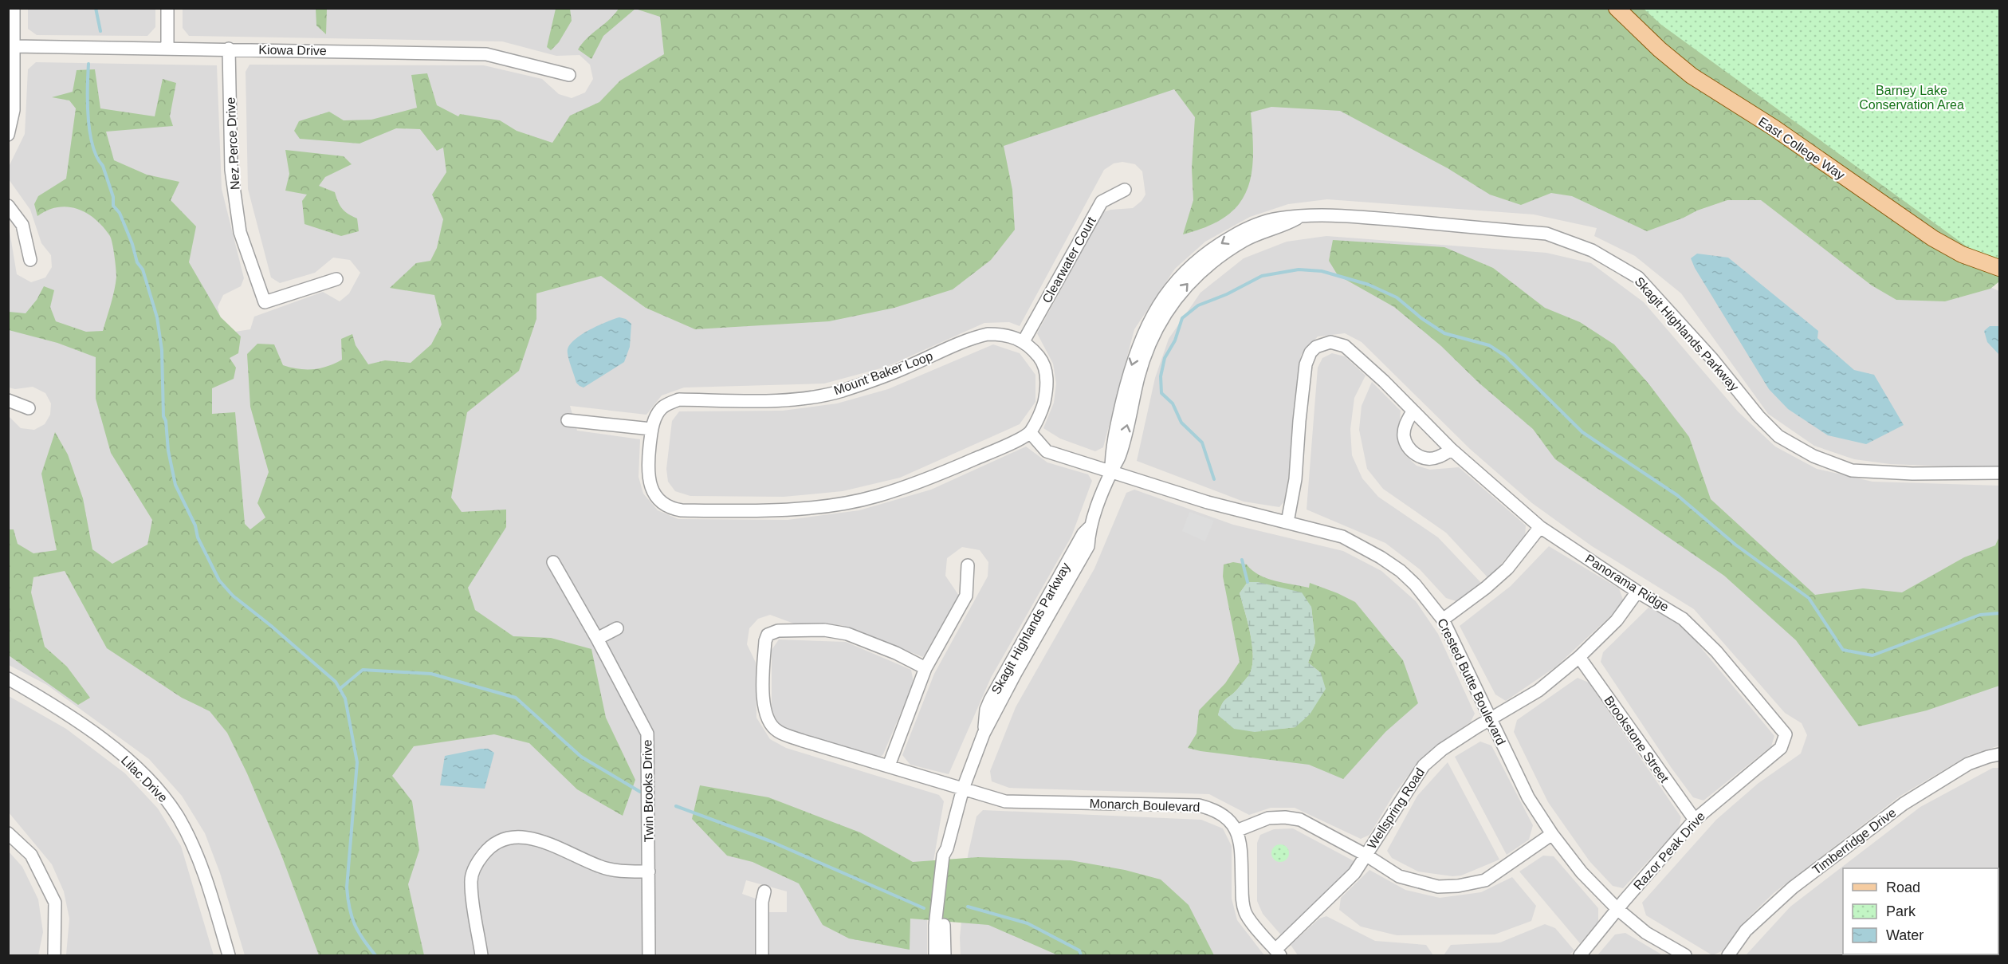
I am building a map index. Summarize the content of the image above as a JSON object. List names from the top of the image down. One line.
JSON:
{"streets":{"main road":["East College Way"],"street":["Kiowa Drive","Nez Perce Drive","Clearwater Court","Skagit Highlands Parkway","Mount Baker Loop","Panorama Ridge","Crested Butte Boulevard","Brookstone Street","Lilac Drive","Twin Brooks Drive","Monarch Boulevard","Wellspring Road","Timberridge Drive","Razor Peak Drive"]},"crossings":[["Kiowa Drive","Nez Perce Drive"],["Clearwater Court","Mount Baker Loop"],["Skagit Highlands Parkway","Crested Butte Boulevard"],["Skagit Highlands Parkway","Monarch Boulevard"],["Panorama Ridge","Crested Butte Boulevard"],["Panorama Ridge","Wellspring Road"],["Panorama Ridge","Razor Peak Drive"],["Crested Butte Boulevard","Wellspring Road"],["Crested Butte Boulevard","Razor Peak Drive"],["Brookstone Street","Wellspring Road"],["Brookstone Street","Razor Peak Drive"]],"parks":["Barney Lake Conservation Area"],"legend":["Road","Park","Water"]}
